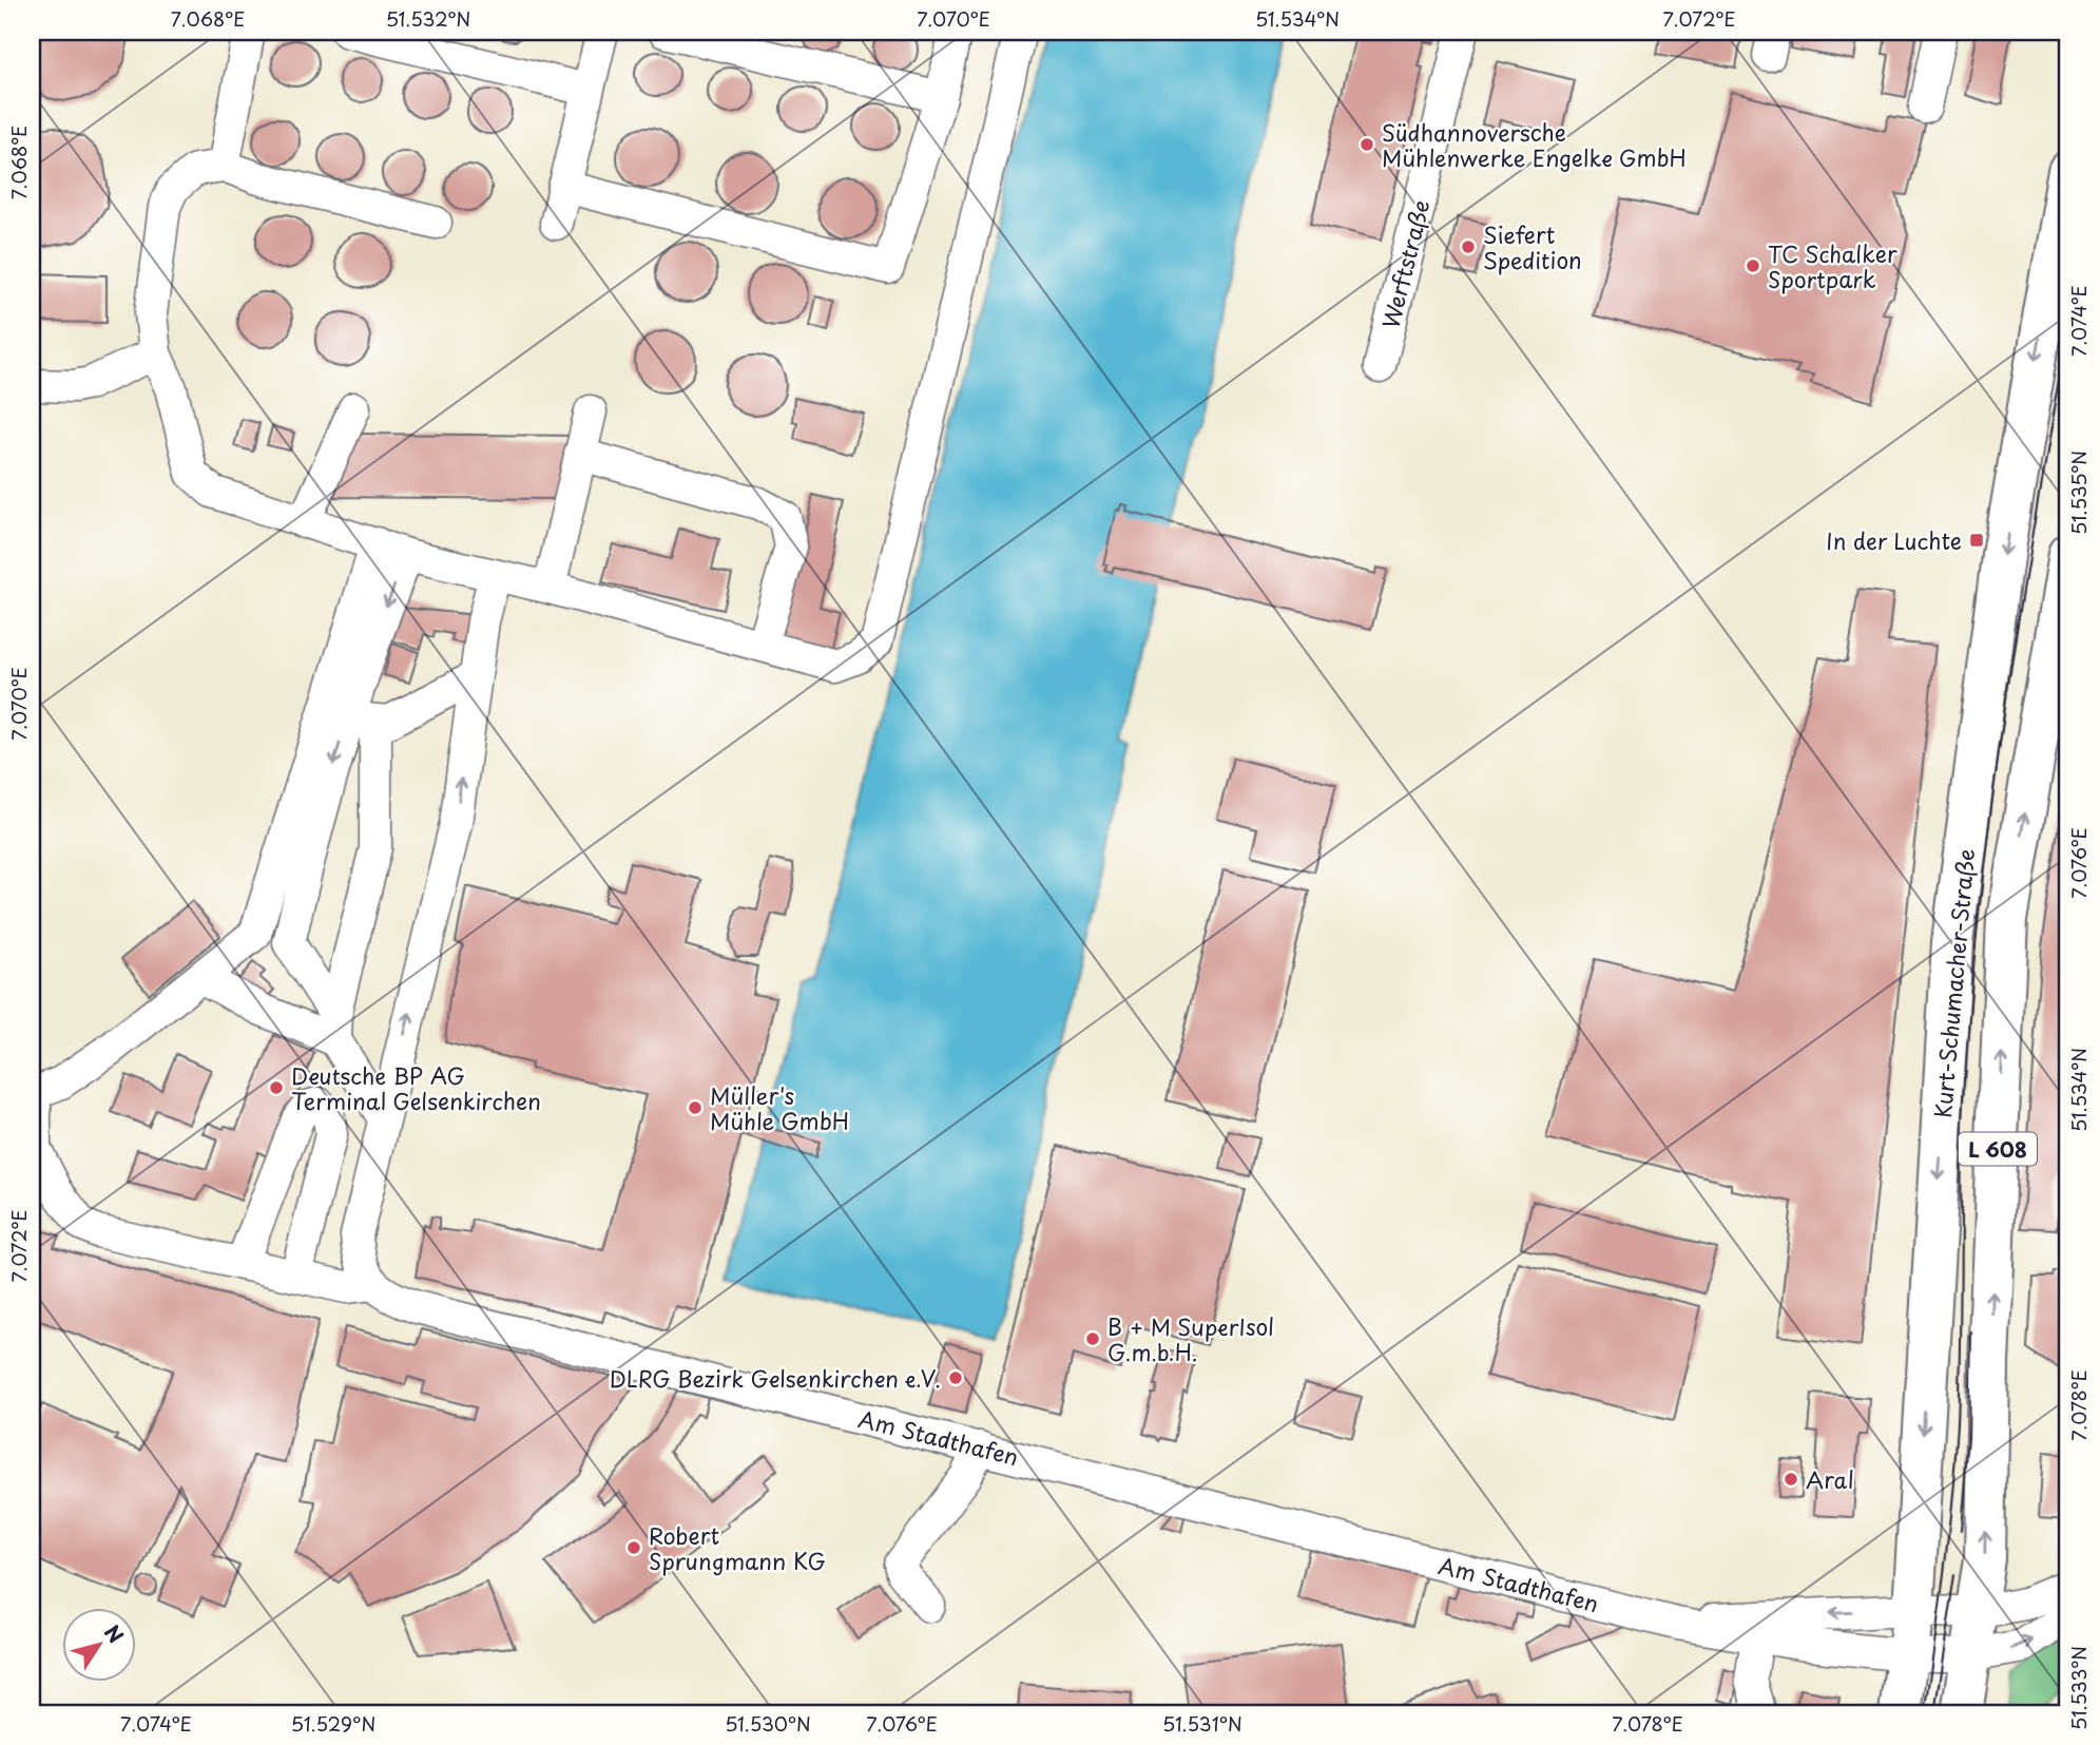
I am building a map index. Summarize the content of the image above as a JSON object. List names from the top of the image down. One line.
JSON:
{"streets":{"main road":["Kurt-Schumacher-Straße","L 608"],"street":["Werftstraße","Am Stadthafen"]},"crossings":[["Kurt-Schumacher-Straße","Am Stadthafen"],["L 608","Am Stadthafen"]],"places":{"other":["Südhannoversche Mühlenwerke Engelke GmbH","Siefert Spedition","TC Schalker Sportpark","Deutsche BP AG Terminal Gelsenkirchen","Müller's Mühle GmbH","B + M SuperIsol G.m.b.H.","DLRG Bezirk Gelsenkirchen e.V.","Aral","Robert Sprungmann KG"],"transit":["In der Luchte"]},"north":"top right","coordinates":["7.068°E","51.532°N","7.070°E","51.534°N","7.072°E","7.074°E","51.535°N","7.076°E","7.078°E","51.533°N","51.529°N","51.530°N","51.531°N"]}
